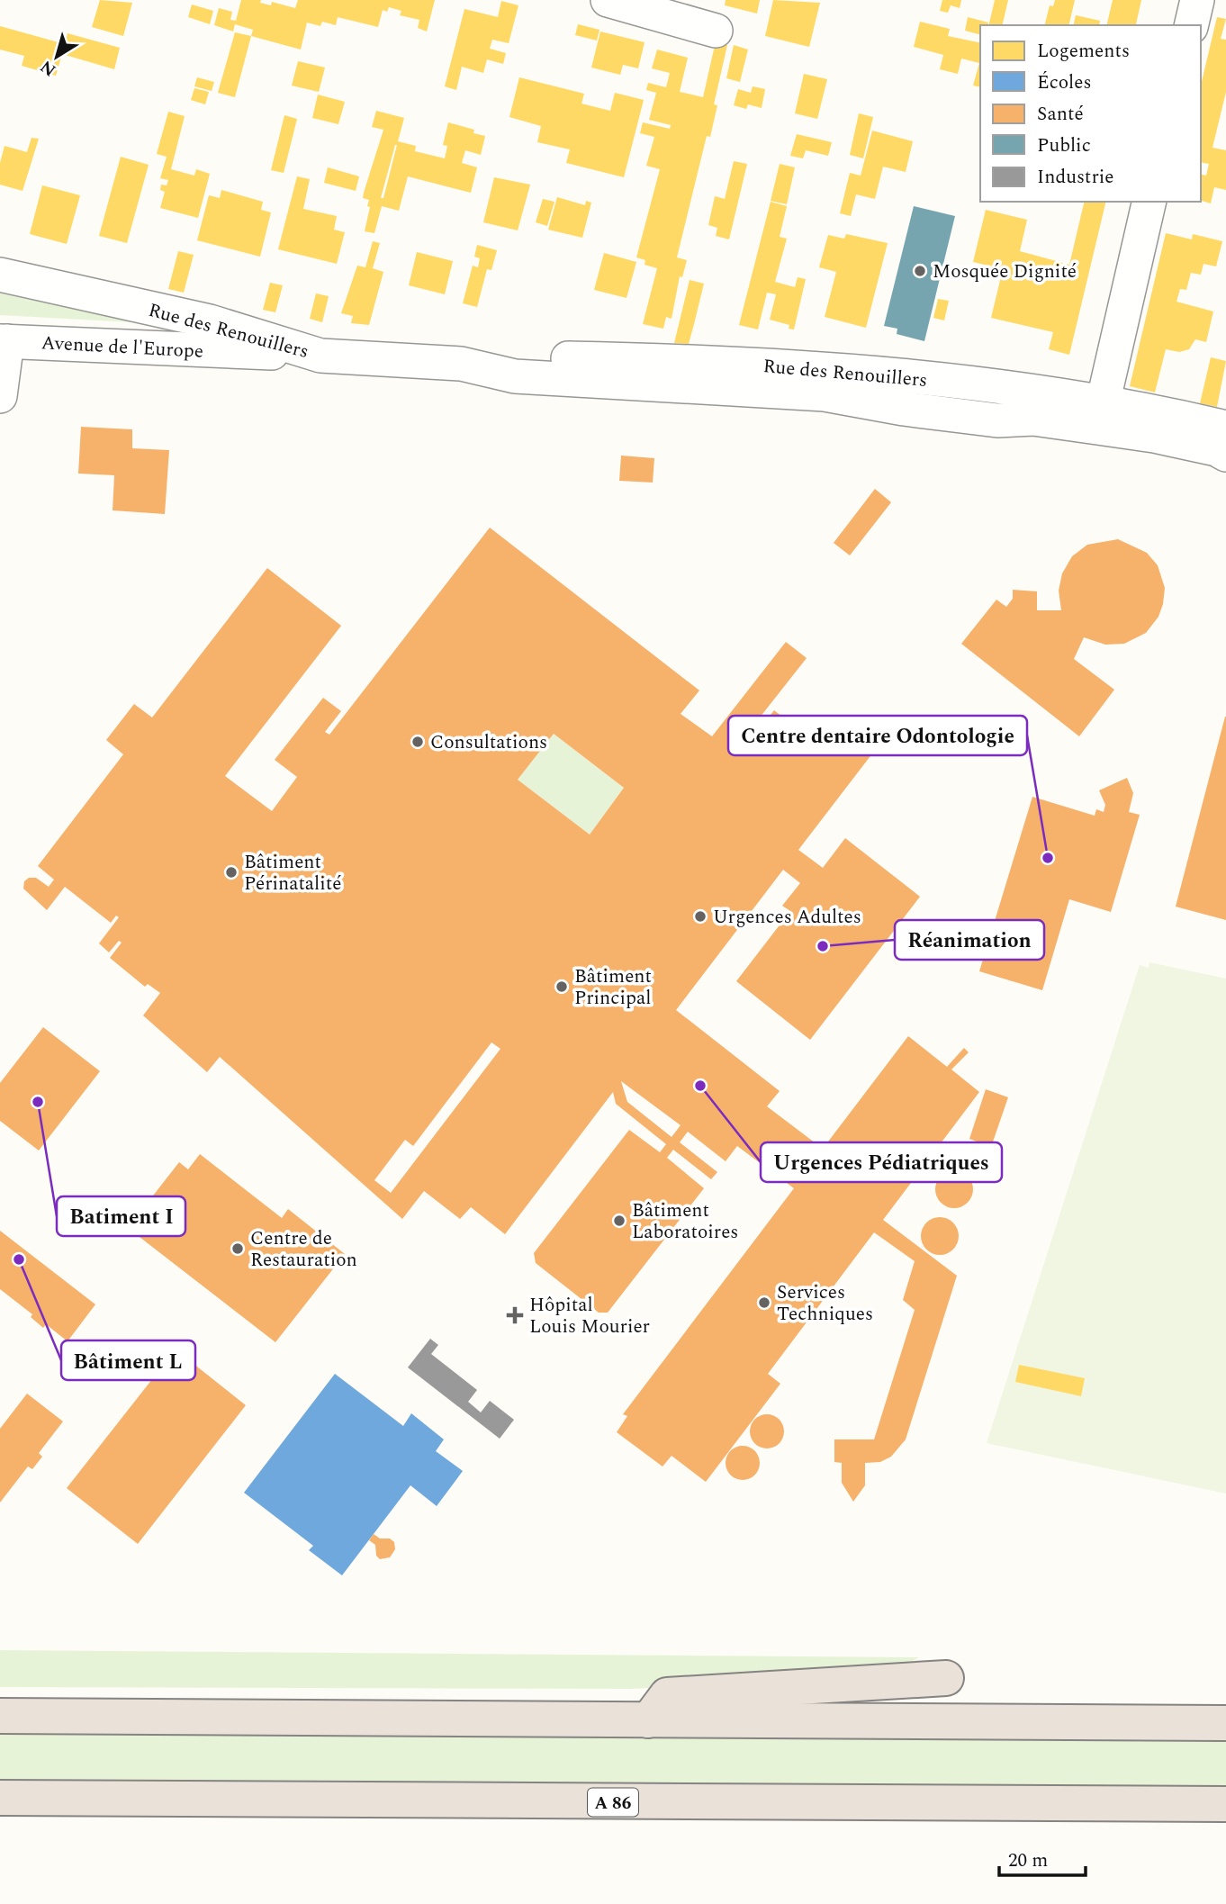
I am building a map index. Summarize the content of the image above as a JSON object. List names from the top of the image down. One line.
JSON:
{"streets":{"highway":["A 86"],"street":["Rue des Renouillers","Avenue de l'Europe"]},"crossings":[["Rue des Renouillers","Avenue de l'Europe"]],"places":{"other":["Mosquée Dignité","Consultations","Centre dentaire Odontologie","Bâtiment Périnatalité","Urgences Adultes","Réanimation","Bâtiment Principal","Urgences Pédiatriques","Batiment I","Bâtiment Laboratoires","Centre de Restauration","Bâtiment L","Services Techniques"],"health":["Hôpital Louis Mourier"]},"legend":["Logements","Écoles","Santé","Public","Industrie"],"scale_bar":"20 m","north":"bottom left"}
